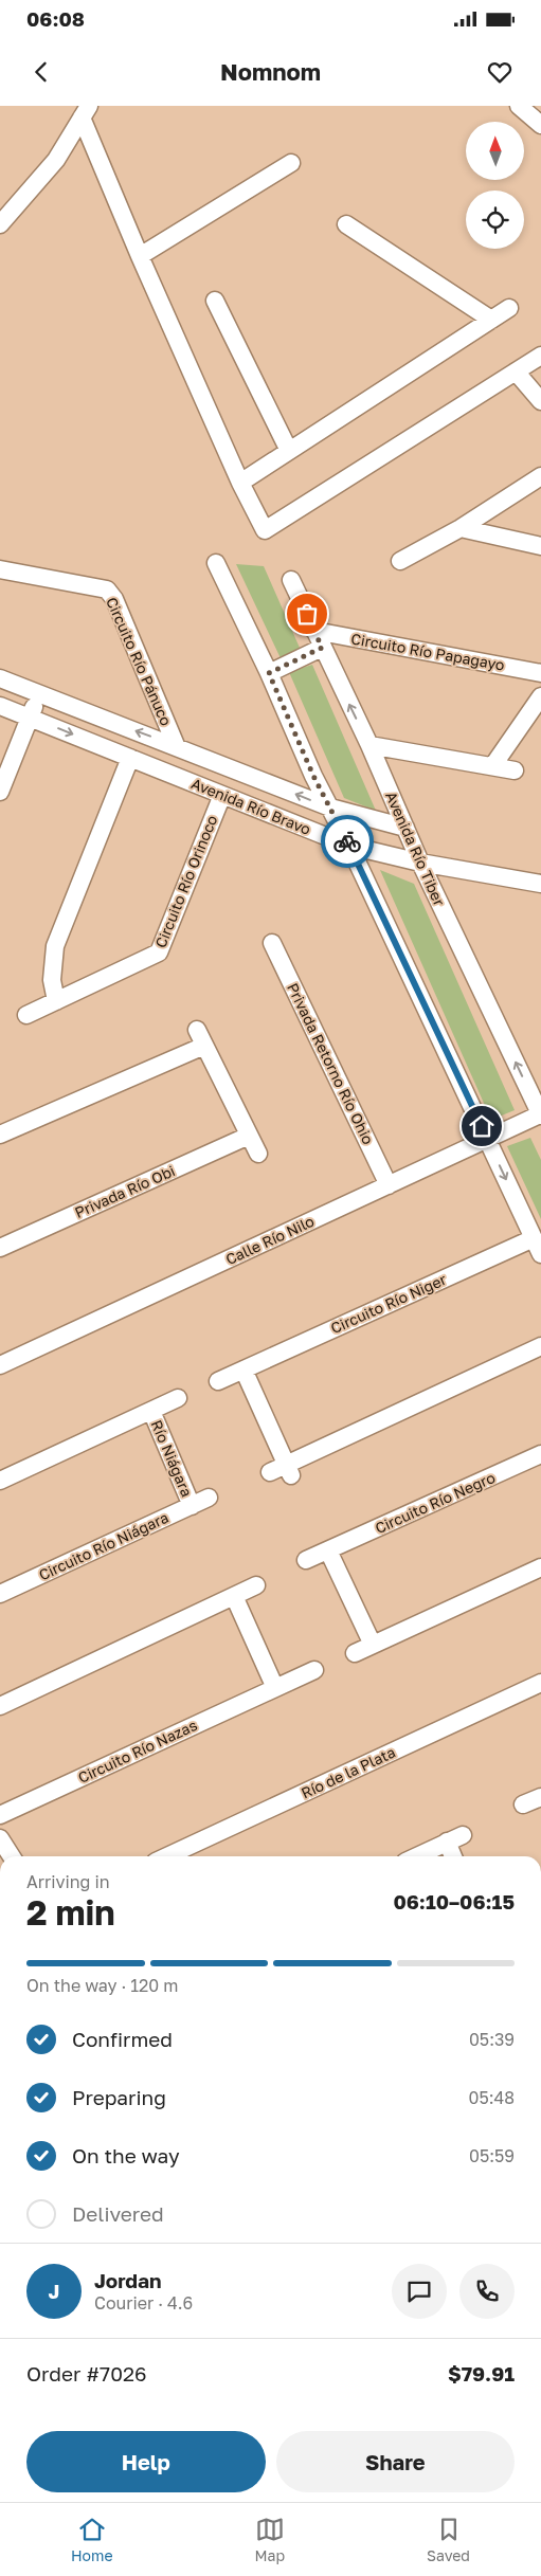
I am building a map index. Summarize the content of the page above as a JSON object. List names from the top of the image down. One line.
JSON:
{"streets":{"street":["Circuito Río Papagayo","Circuito Río Pánuco","Avenida Río Bravo","Avenida Río Tiber","Circuito Río Orinoco","Privada Retorno Río Ohio","Privada Río Obi","Calle Río Nilo","Circuito Río Niger","Río Niágara","Circuito Río Negro","Circuito Río Niágara","Circuito Río Nazas","Río de la Plata"]},"crossings":[["Circuito Río Papagayo","Avenida Río Tiber"],["Circuito Río Pánuco","Avenida Río Bravo"],["Avenida Río Bravo","Avenida Río Tiber"],["Avenida Río Bravo","Circuito Río Orinoco"],["Avenida Río Tiber","Calle Río Nilo"],["Privada Retorno Río Ohio","Calle Río Nilo"],["Río Niágara","Circuito Río Niágara"]],"north":"top","page":{"status":"06:08","header":"Nomnom","heading":["2 min","Arriving in","06:10–06:15"],"panel":["Jordan","Courier · 4.6","Order #7026","$79.91"],"bar":"On the way · 120 m","list":[["Confirmed","05:39"],["Preparing","05:48"],["On the way","05:59"],"Delivered"],"round":"J","buttons":["Help","Share"],"tabs":["Home","Map","Saved"]}}
